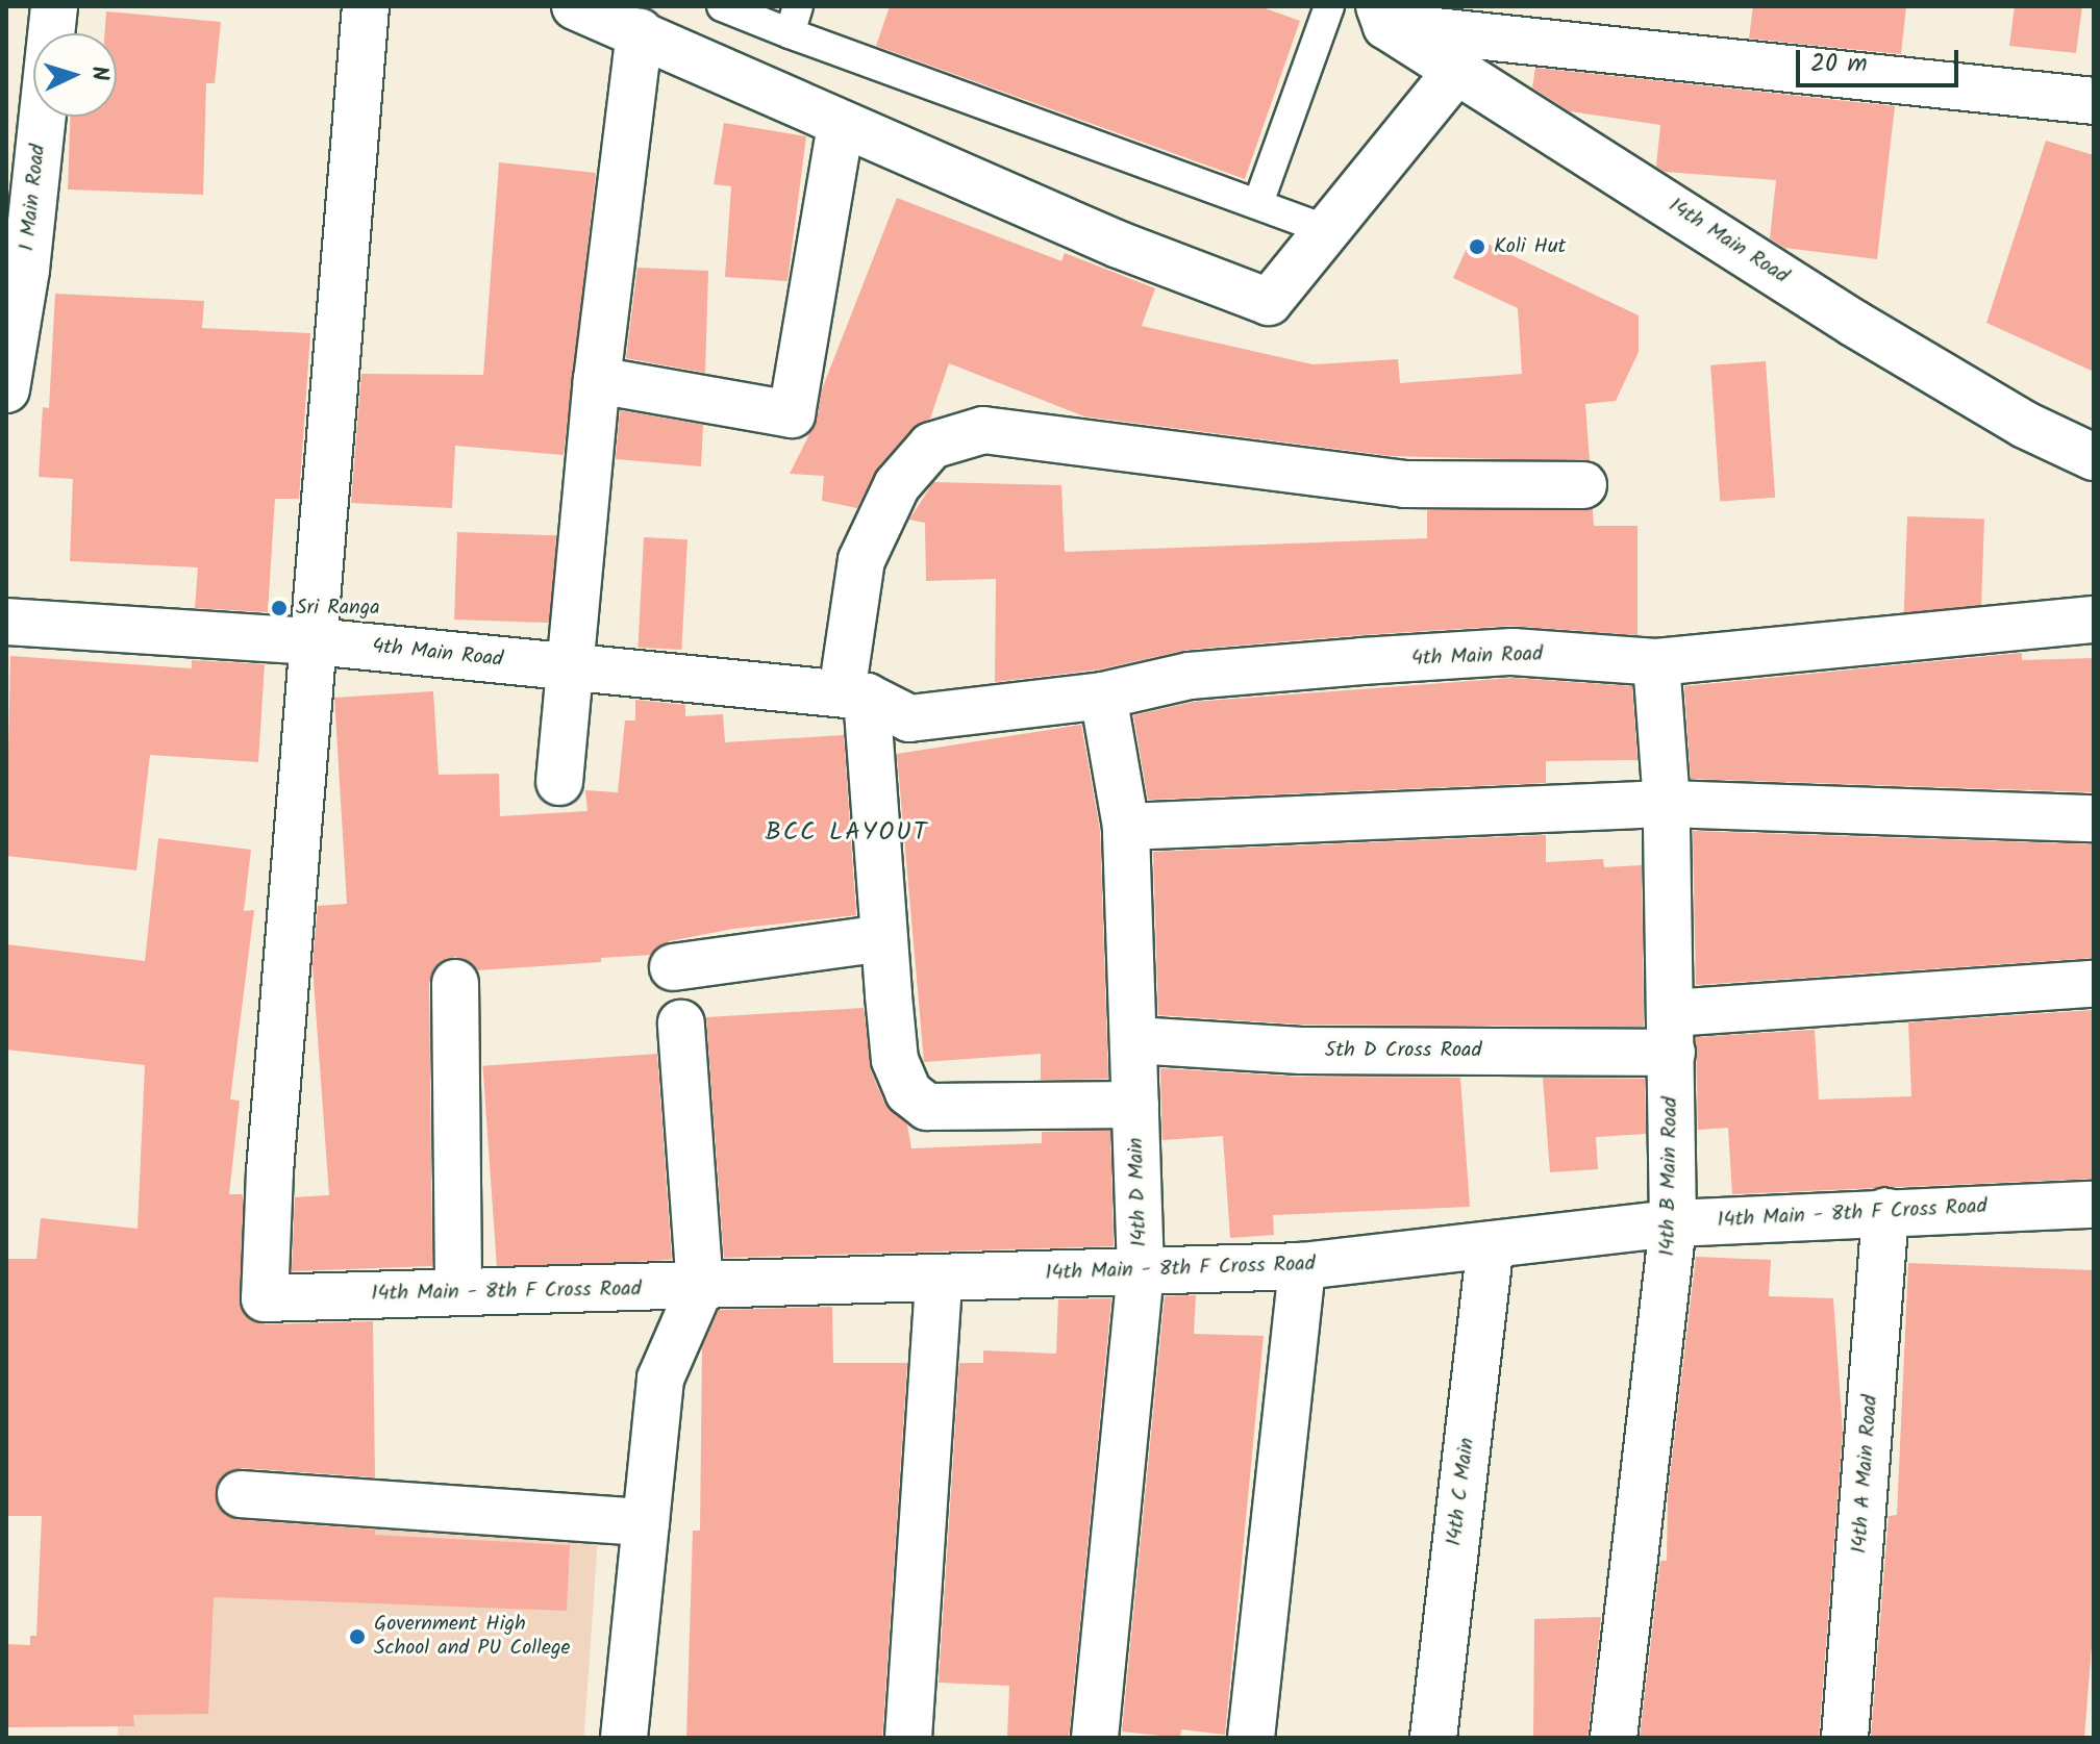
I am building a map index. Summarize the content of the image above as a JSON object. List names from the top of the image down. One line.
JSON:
{"streets":{"street":["1 Main Road","14th Main Road","4th Main Road","5th D Cross Road","14th B Main Road","14th D Main","14th Main - 8th F Cross Road","14th A Main Road","14th C Main"]},"crossings":[["4th Main Road","14th B Main Road"],["4th Main Road","14th D Main"],["4th Main Road","14th Main - 8th F Cross Road"],["5th D Cross Road","14th B Main Road"],["5th D Cross Road","14th D Main"],["14th B Main Road","14th Main - 8th F Cross Road"],["14th D Main","14th Main - 8th F Cross Road"],["14th Main - 8th F Cross Road","14th A Main Road"],["14th Main - 8th F Cross Road","14th C Main"]],"districts":["BCC LAYOUT"],"places":["Koli Hut","Sri Ranga","Government High School and PU College"],"scale_bar":"20 m","north":"right"}
